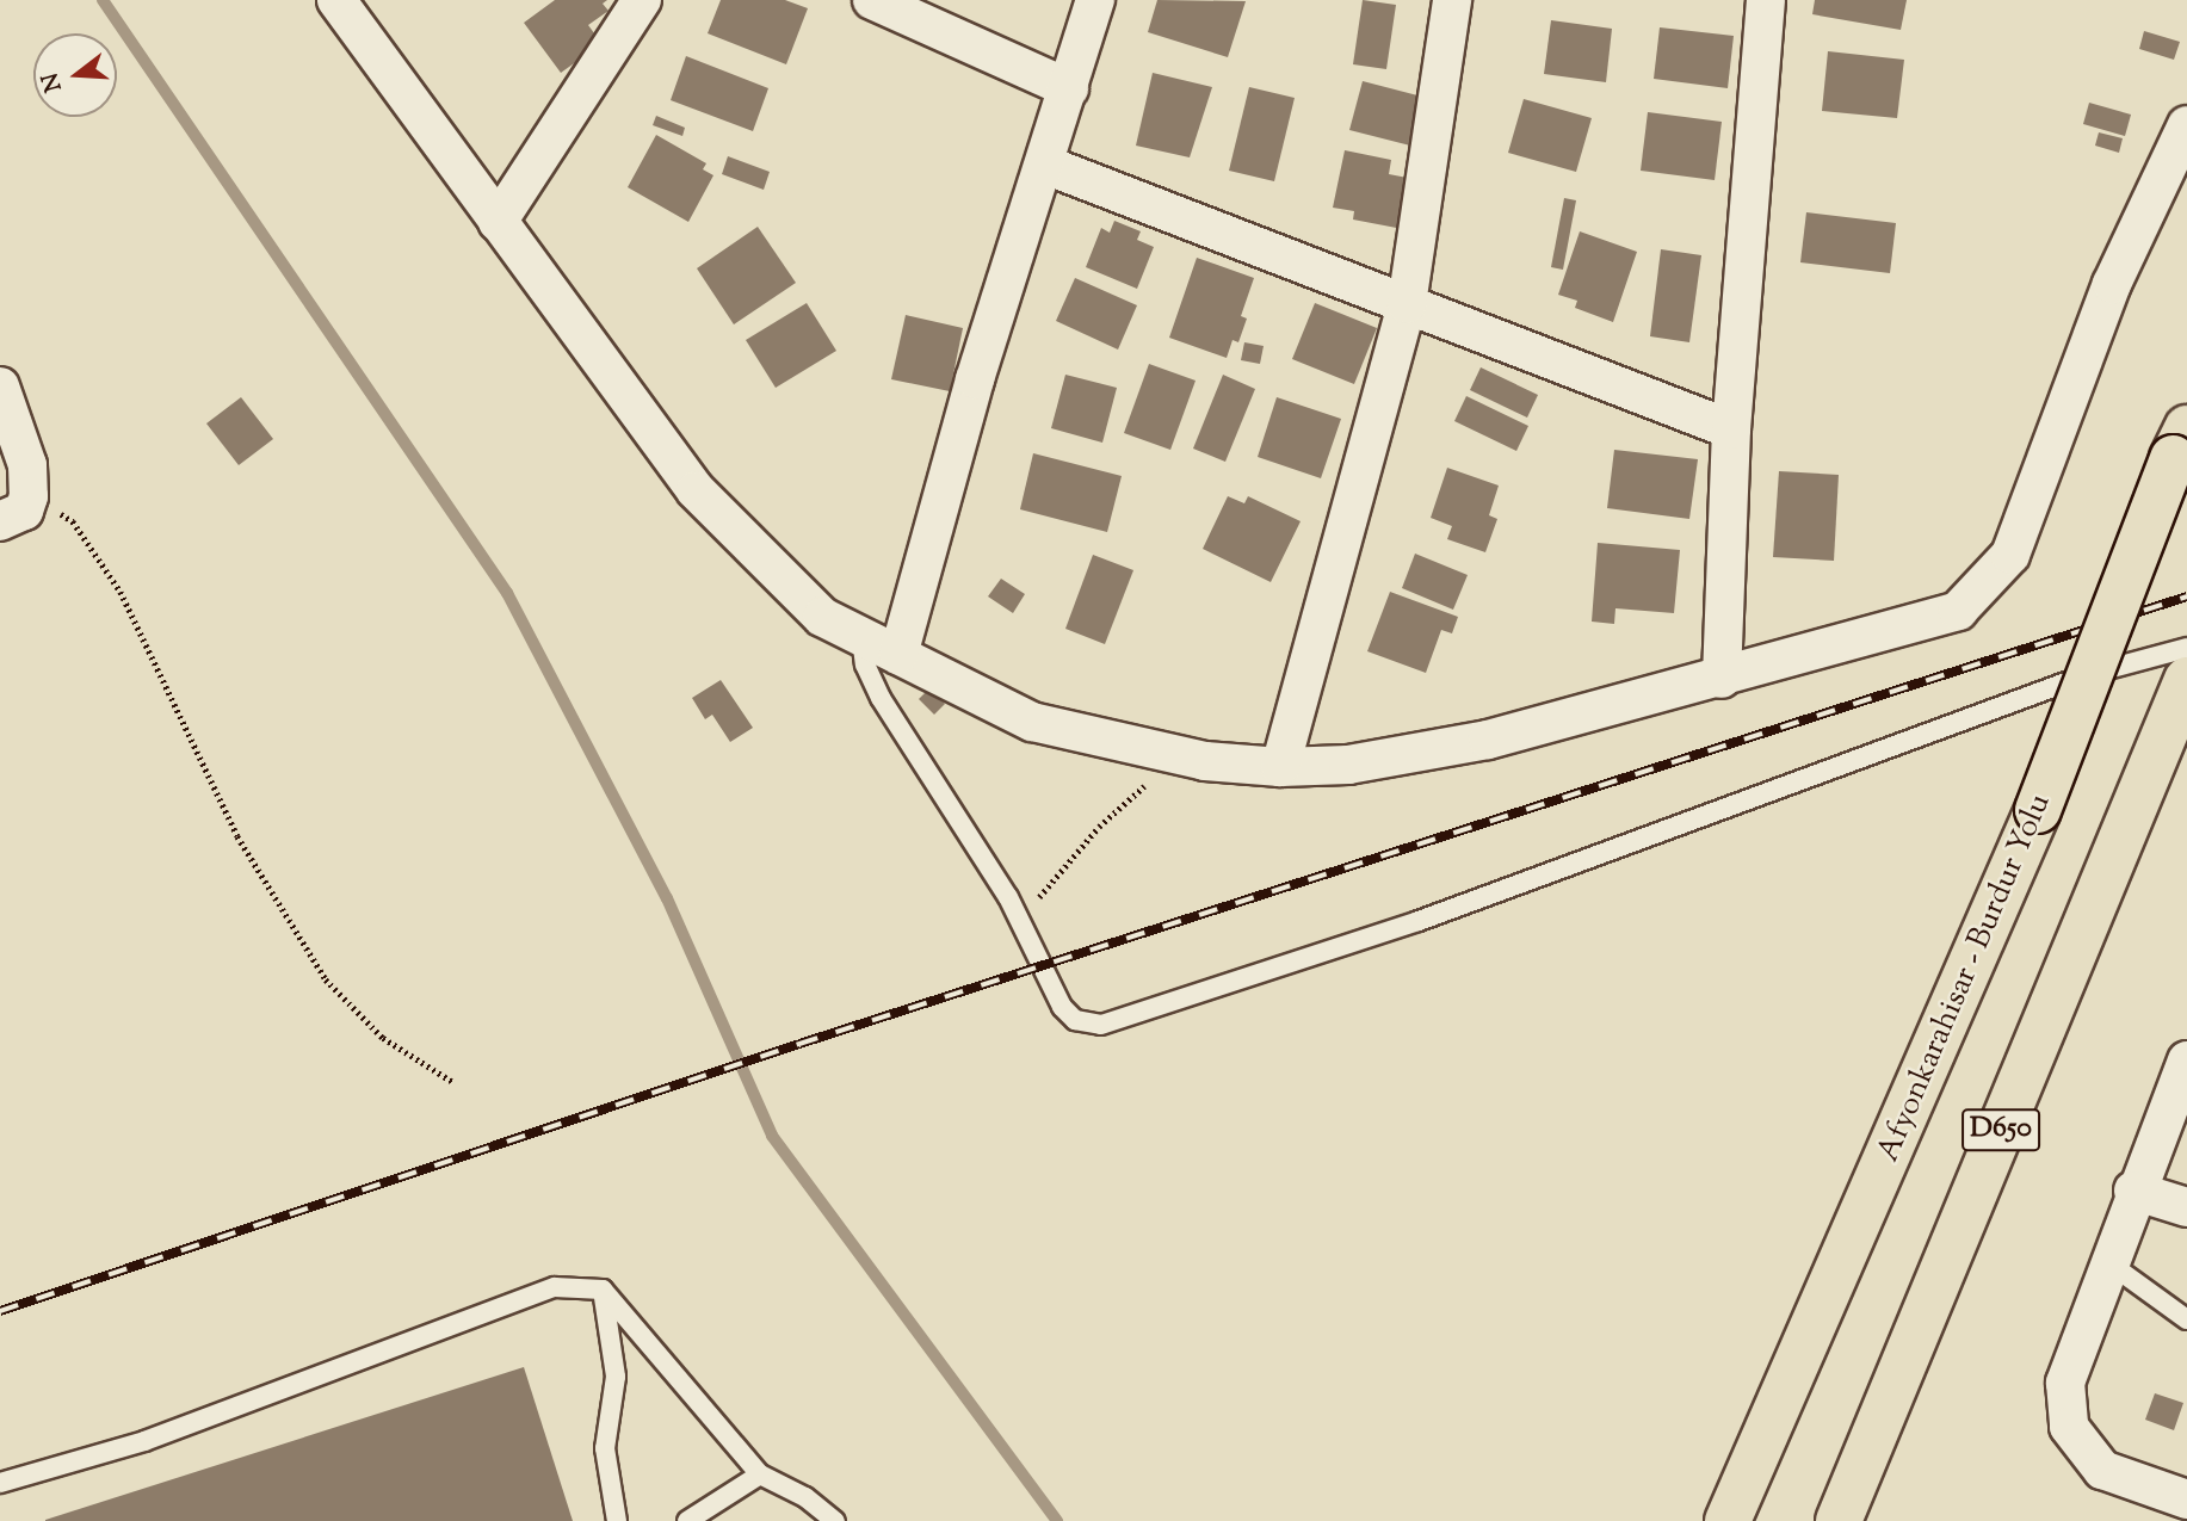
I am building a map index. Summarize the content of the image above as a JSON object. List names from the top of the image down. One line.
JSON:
{"streets":{"highway":["Afyonkarahisar - Burdur Yolu","D650"]},"north":"left"}
